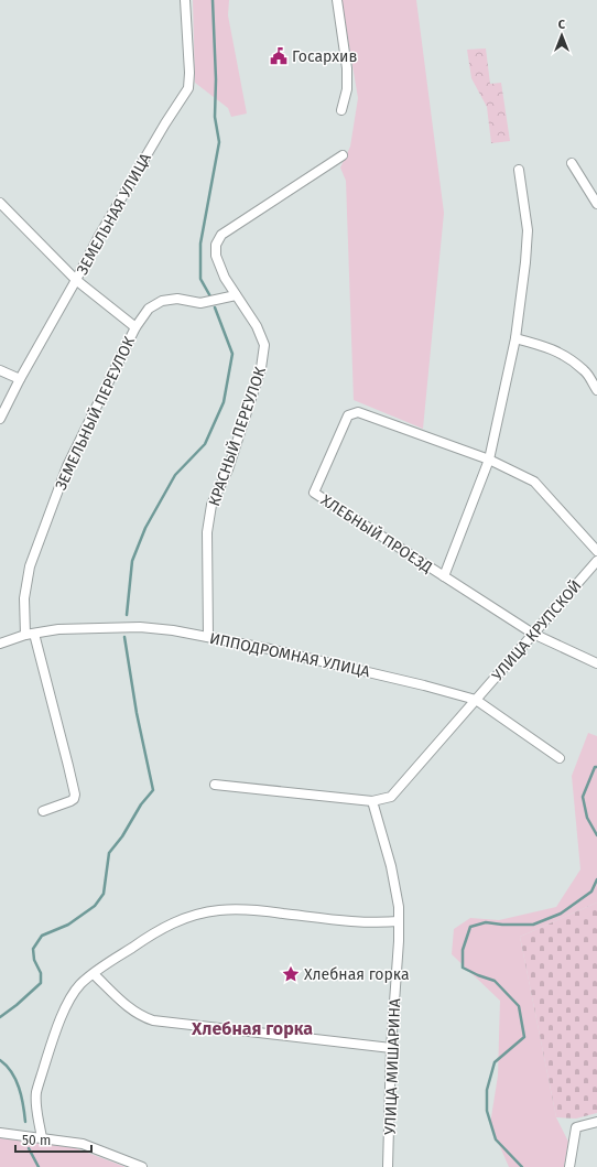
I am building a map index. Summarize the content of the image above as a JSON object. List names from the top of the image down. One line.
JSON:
{"streets":{"street":["ЗЕМЕЛЬНАЯ УЛИЦА","ЗЕМЕЛЬНЫЙ ПЕРЕУЛОК","КРАСНЫЙ ПЕРЕУЛОК","ХЛЕБНЫЙ ПРОЕЗД","УЛИЦА КРУПСКОЙ","ИППОДРОМНАЯ УЛИЦА","УЛИЦА МИШАРИНА"]},"crossings":[["ЗЕМЕЛЬНЫЙ ПЕРЕУЛОК","КРАСНЫЙ ПЕРЕУЛОК"],["ЗЕМЕЛЬНЫЙ ПЕРЕУЛОК","ИППОДРОМНАЯ УЛИЦА"],["КРАСНЫЙ ПЕРЕУЛОК","ИППОДРОМНАЯ УЛИЦА"],["ХЛЕБНЫЙ ПРОЕЗД","УЛИЦА КРУПСКОЙ"],["УЛИЦА КРУПСКОЙ","ИППОДРОМНАЯ УЛИЦА"]],"districts":["Хлебная горка"],"places":{"public building":["Госархив"],"place":["Хлебная горка"]},"scale_bar":"50 m","north":"top"}
